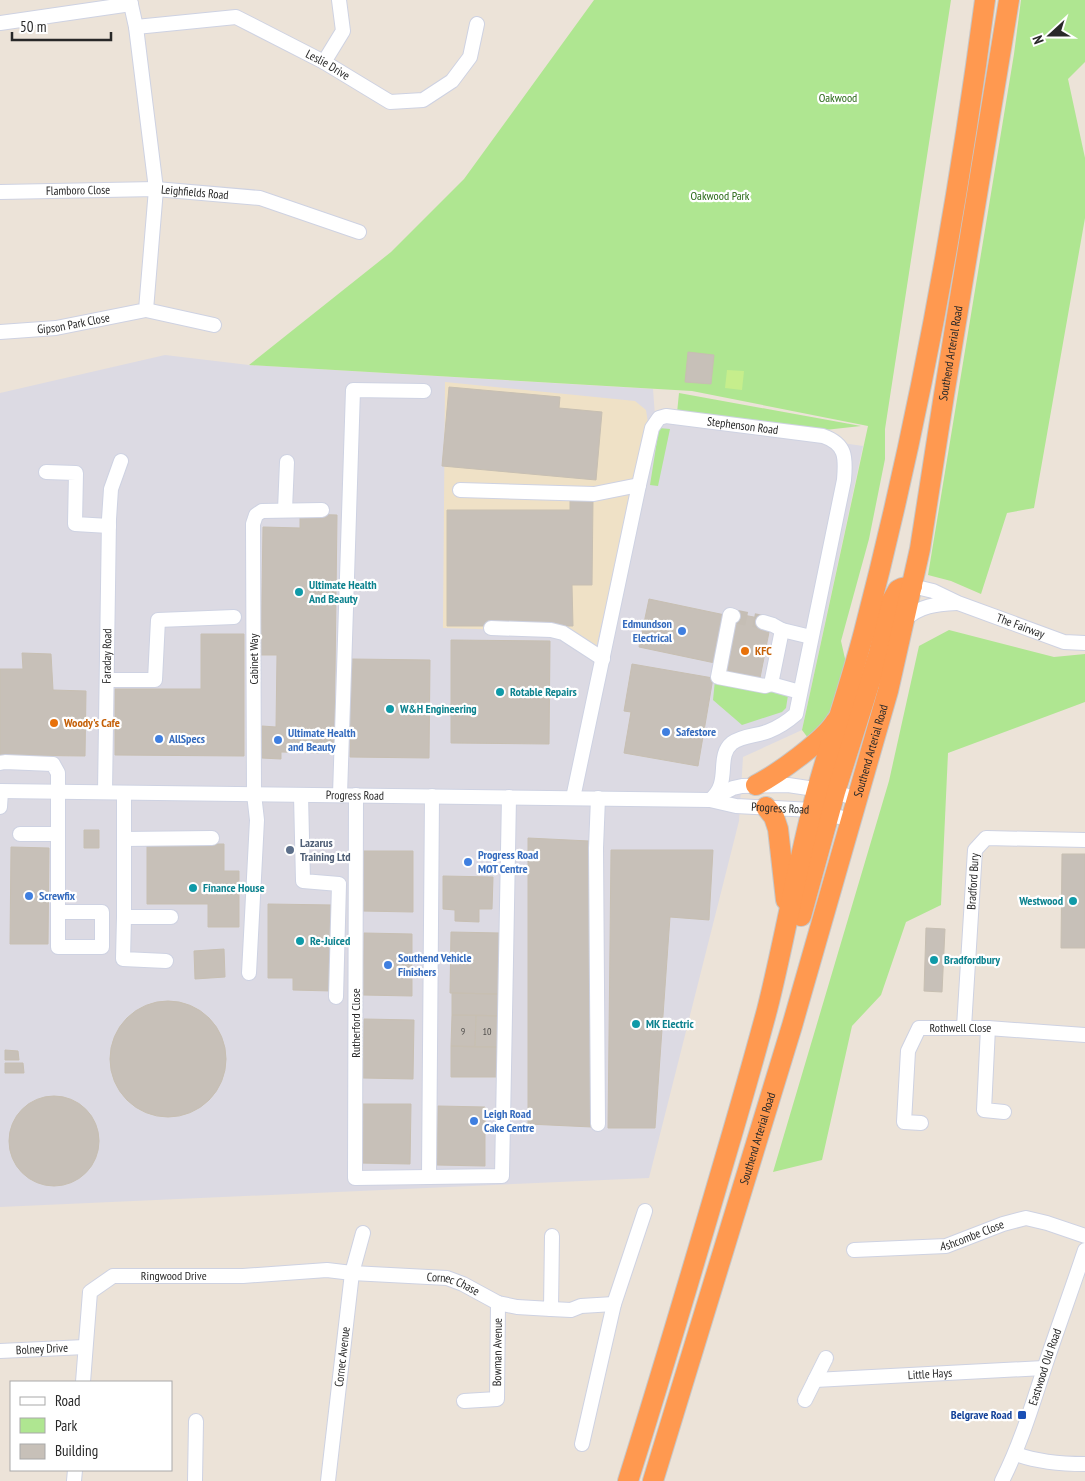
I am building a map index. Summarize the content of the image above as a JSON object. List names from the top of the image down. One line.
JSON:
{"streets":{"highway":["Southend Arterial Road"],"street":["Leslie Drive","Flamboro Close","Leighfields Road","Gipson Park Close","Stephenson Road","The Fairway","Faraday Road","Cabinet Way","Progress Road","Bradford Bury","Rutherford Close","Rothwell Close","Ashcombe Close","Ringwood Drive","Cornec Chase","Bolney Drive","Bowman Avenue","Cornec Avenue","Eastwood Old Road","Little Hays"]},"crossings":[["Leslie Drive","Leighfields Road"],["Flamboro Close","Leighfields Road"],["Southend Arterial Road","The Fairway"],["Southend Arterial Road","Progress Road"],["Stephenson Road","Progress Road"],["Faraday Road","Progress Road"],["Cabinet Way","Progress Road"],["Progress Road","Rutherford Close"],["Bradford Bury","Rothwell Close"],["Ringwood Drive","Cornec Chase"],["Ringwood Drive","Bolney Drive"],["Ringwood Drive","Cornec Avenue"],["Cornec Chase","Bowman Avenue"],["Cornec Chase","Cornec Avenue"],["Eastwood Old Road","Little Hays"]],"parks":["Oakwood","Oakwood Park"],"places":{"other":["Ultimate Health And Beauty","Edmundson Electrical","KFC","Rotable Repairs","W&H Engineering","Woody's Cafe","Safestore","AllSpecs","Ultimate Health and Beauty","Lazarus Training Ltd","Progress Road MOT Centre","Finance House","Screwfix","Westwood","Re-Juiced","Bradfordbury","Southend Vehicle Finishers","MK Electric","Leigh Road Cake Centre"],"transit":["Belgrave Road"]},"house_numbers":["9","10"],"legend":["Road","Park","Building"],"scale_bar":"50 m","north":"left"}
